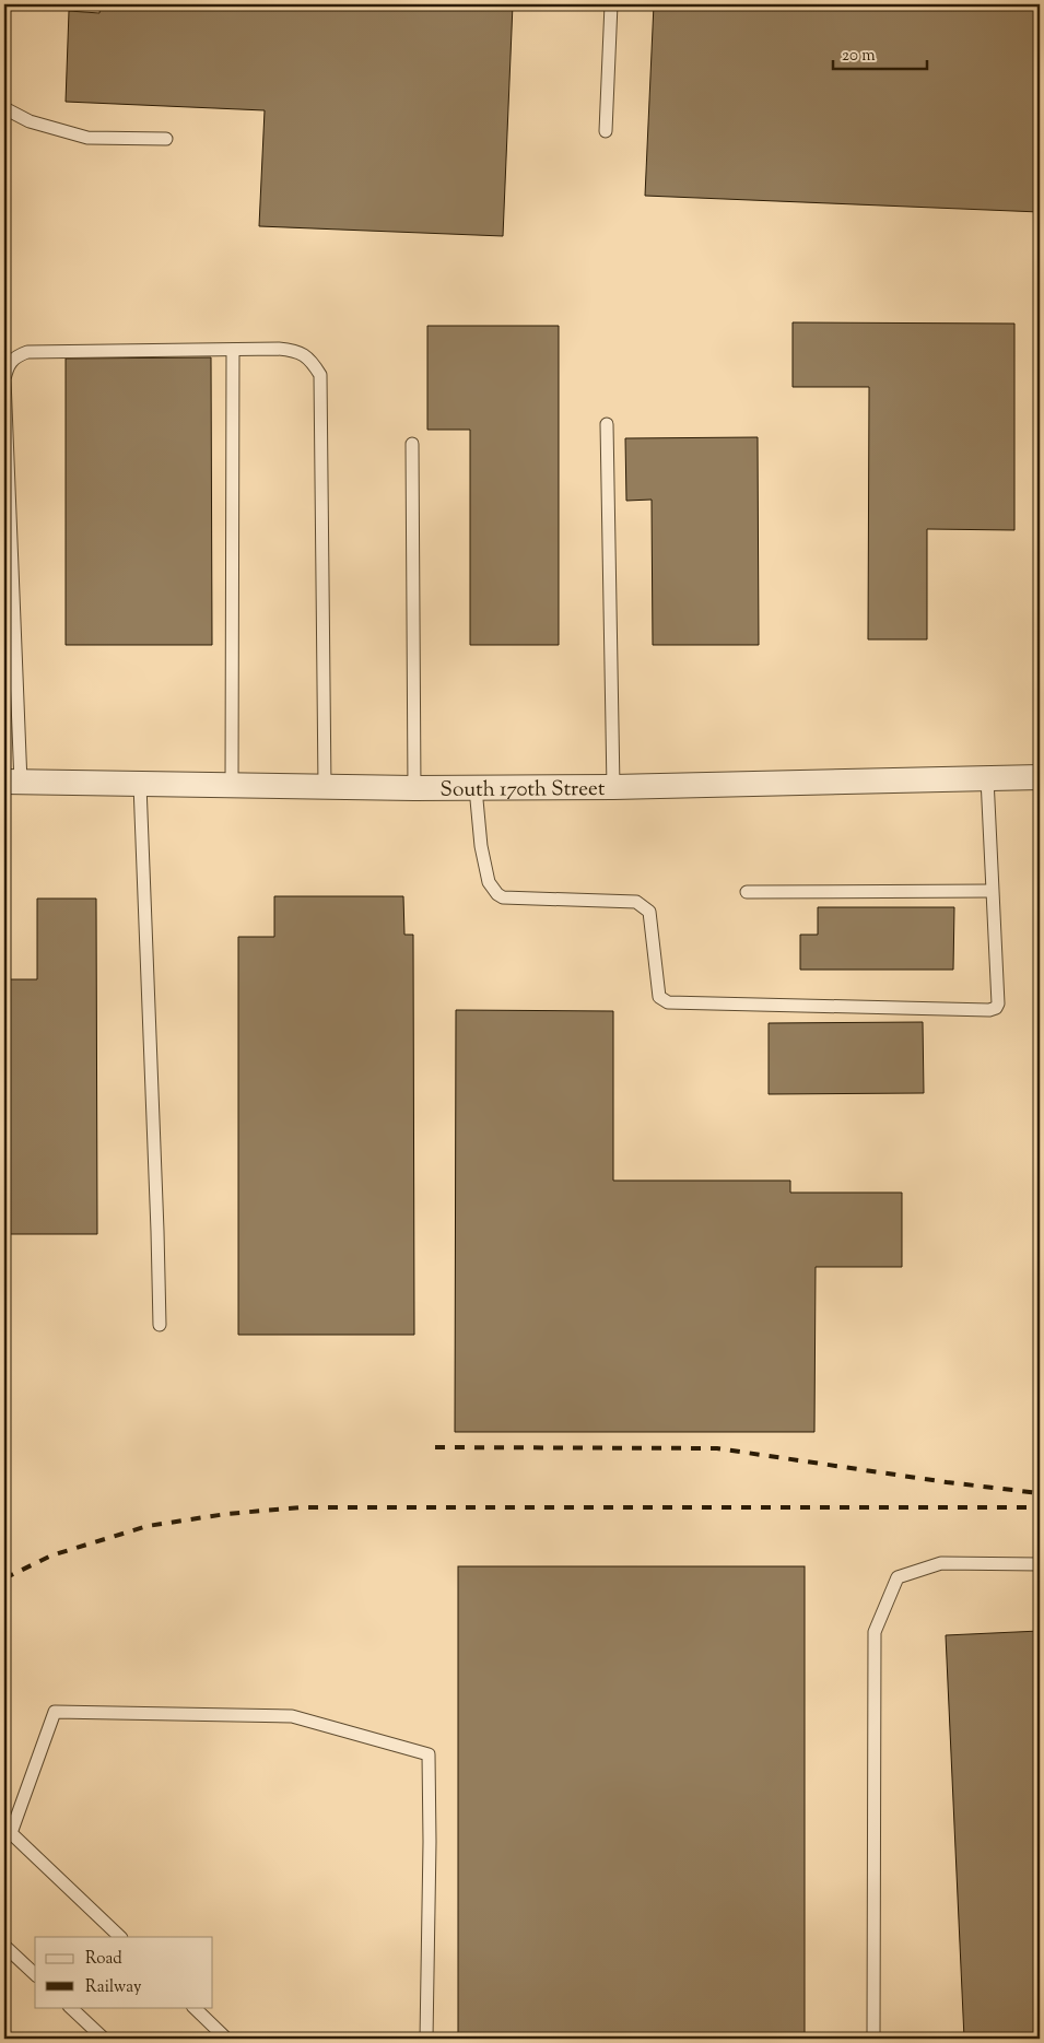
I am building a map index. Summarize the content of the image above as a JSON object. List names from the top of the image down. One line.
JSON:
{"streets":{"street":["South 170th Street"]},"legend":["Road","Railway"],"scale_bar":"20 m"}
